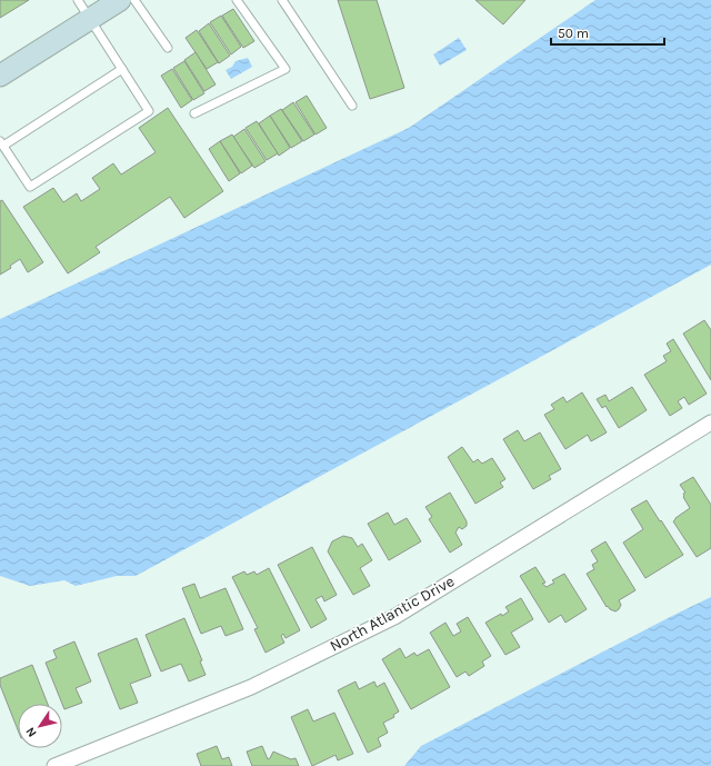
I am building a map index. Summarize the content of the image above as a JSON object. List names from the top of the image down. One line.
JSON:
{"streets":{"street":["North Atlantic Drive"]},"scale_bar":"50 m","north":"bottom left"}
